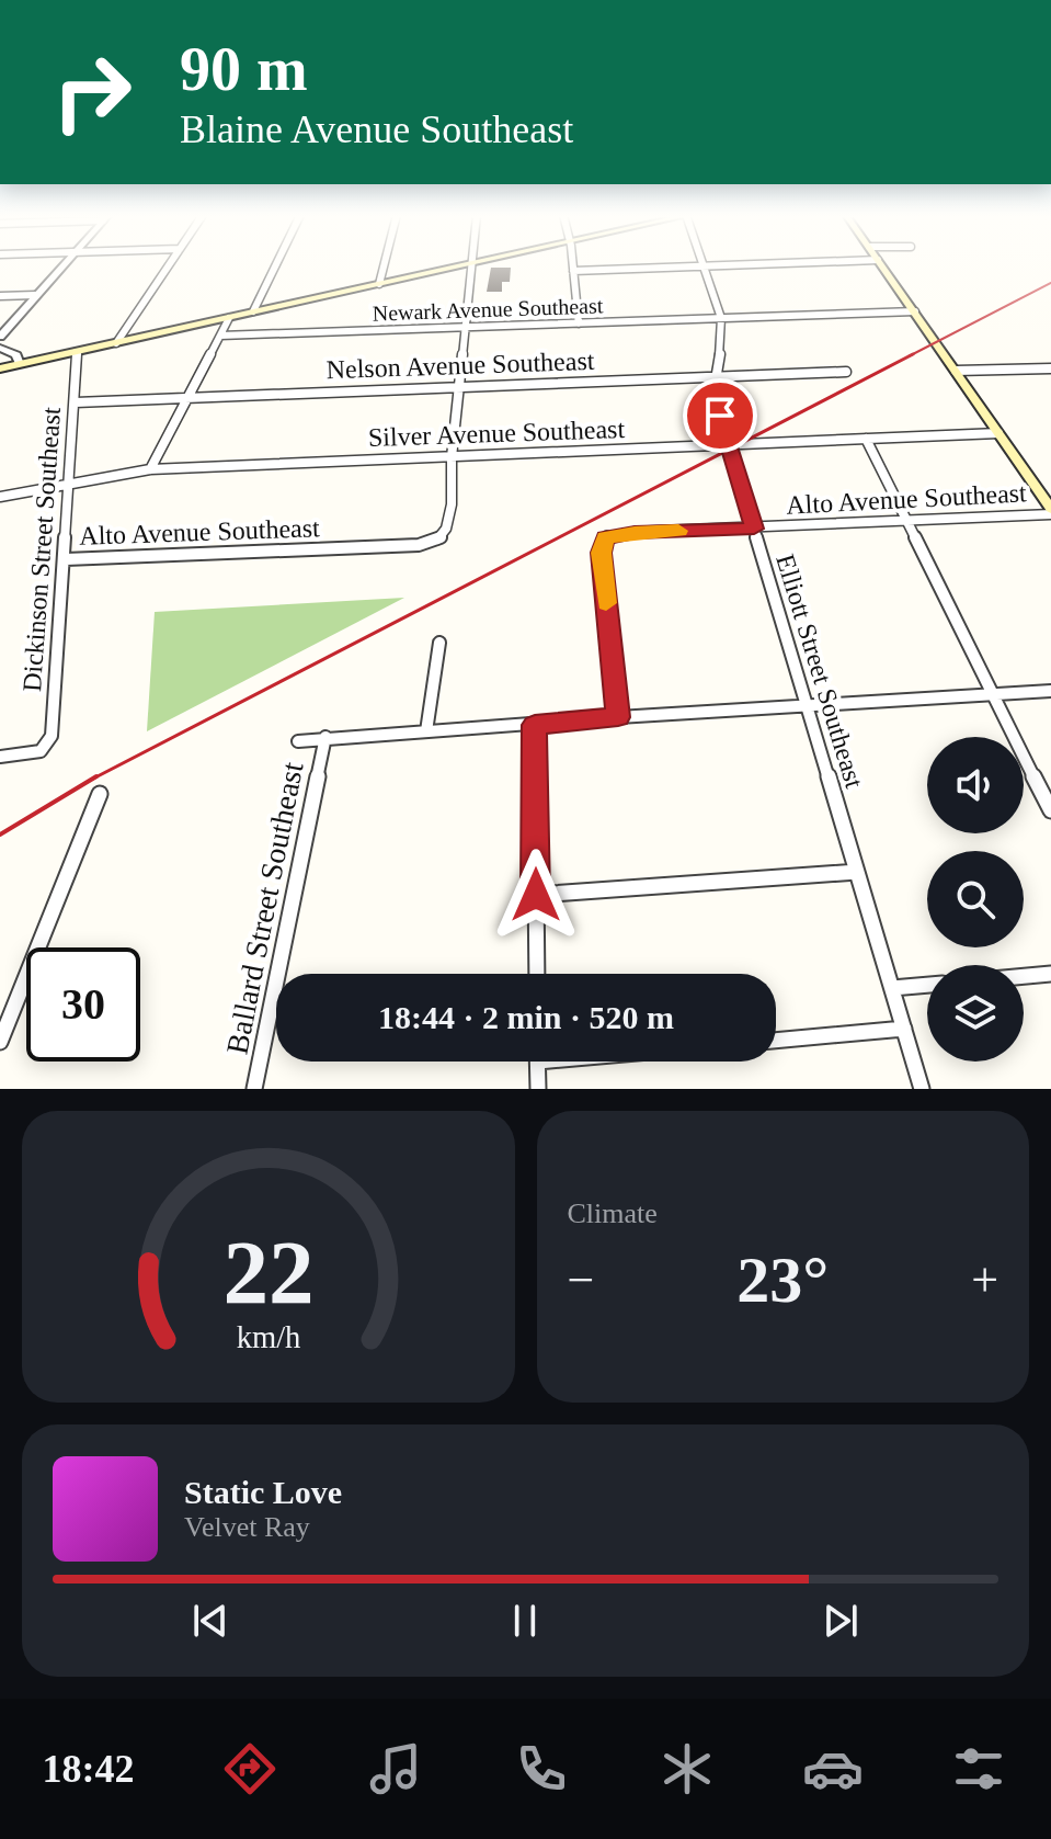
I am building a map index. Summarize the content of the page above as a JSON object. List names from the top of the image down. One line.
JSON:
{"streets":{"street":["Newark Avenue Southeast","Nelson Avenue Southeast","Silver Avenue Southeast","Alto Avenue Southeast","Dickinson Street Southeast","Elliott Street Southeast","Ballard Street Southeast"]},"crossings":[["Newark Avenue Southeast","Elliott Street Southeast"],["Nelson Avenue Southeast","Dickinson Street Southeast"],["Nelson Avenue Southeast","Elliott Street Southeast"],["Silver Avenue Southeast","Alto Avenue Southeast"],["Silver Avenue Southeast","Dickinson Street Southeast"],["Silver Avenue Southeast","Elliott Street Southeast"],["Alto Avenue Southeast","Dickinson Street Southeast"],["Alto Avenue Southeast","Elliott Street Southeast"]],"page":{"turn":["90 m","Blaine Avenue Southeast"],"limit":"30","trip":"18:44 · 2 min · 520 m","tile":"Climate","heat":["−","23°","+"],"song":["Static Love","Velvet Ray"],"tabs":"18:42","gauge":["22","km/h"]}}
